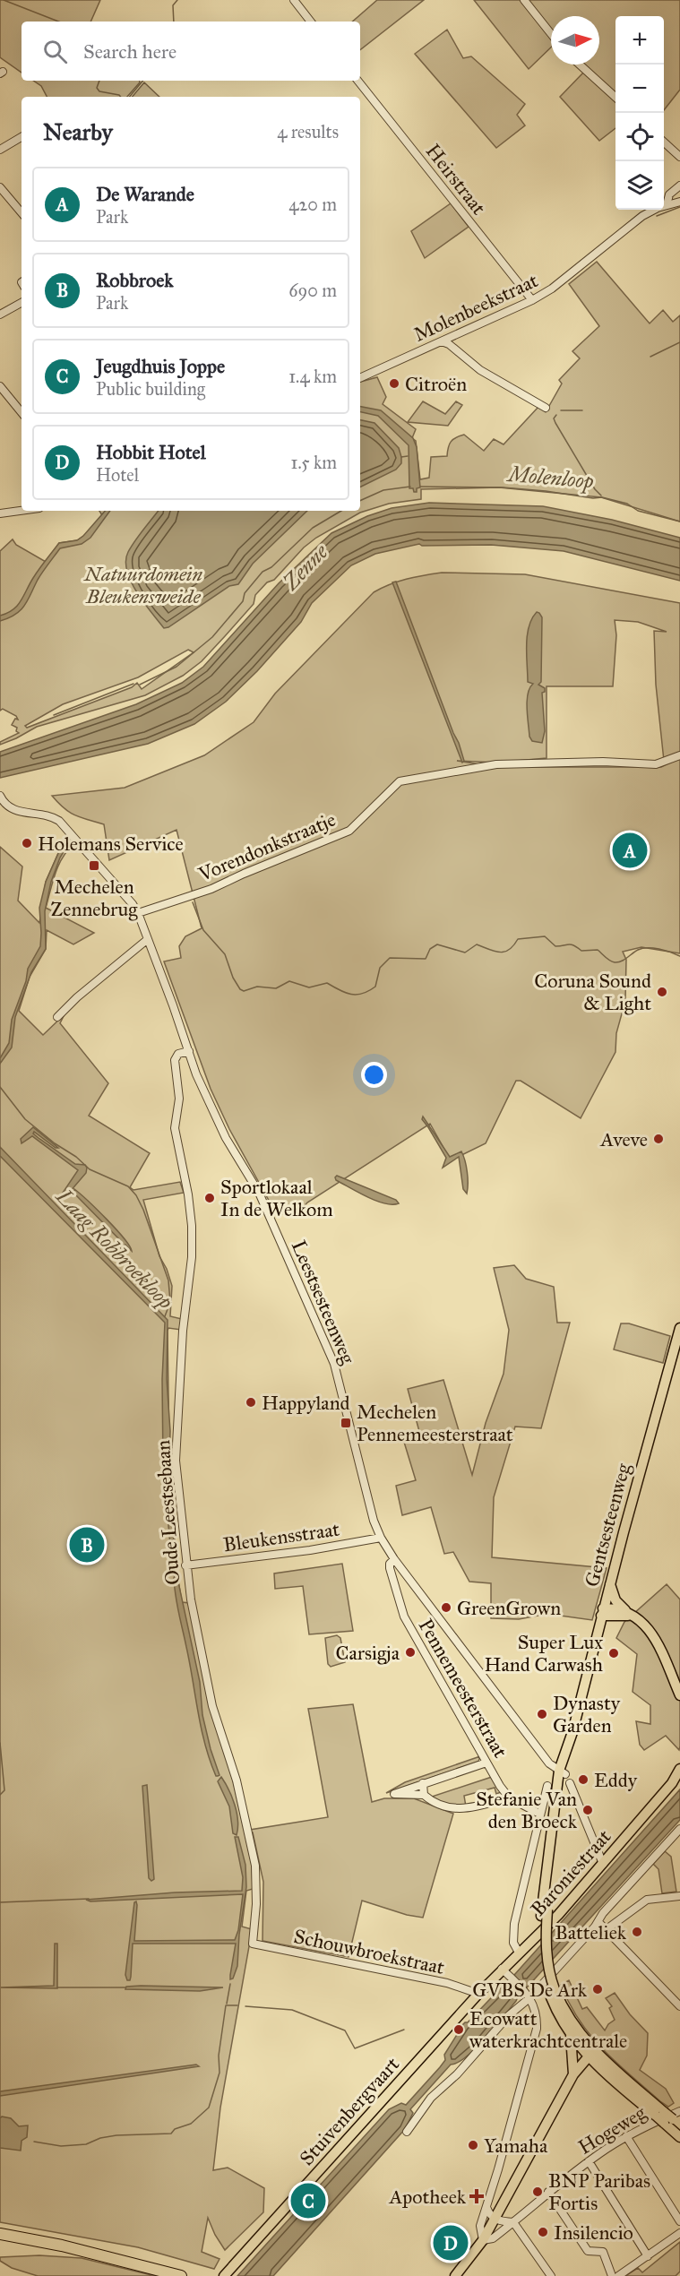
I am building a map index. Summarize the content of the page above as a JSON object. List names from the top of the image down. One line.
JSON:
{"streets":{"main road":["Gentsesteenweg","Baroniestraat","Stuivenbergvaart"],"street":["Heirstraat","Molenbeekstraat","Vorendonkstraatje","Leestsesteenweg","Oude Leestsebaan","Bleukensstraat","Pennemeesterstraat","Schouwbroekstraat","Hogeweg"]},"crossings":[["Heirstraat","Molenbeekstraat"],["Vorendonkstraatje","Leestsesteenweg"],["Leestsesteenweg","Oude Leestsebaan"],["Leestsesteenweg","Gentsesteenweg"],["Leestsesteenweg","Bleukensstraat"],["Leestsesteenweg","Pennemeesterstraat"],["Oude Leestsebaan","Bleukensstraat"],["Oude Leestsebaan","Schouwbroekstraat"],["Baroniestraat","Schouwbroekstraat"],["Baroniestraat","Stuivenbergvaart"],["Schouwbroekstraat","Stuivenbergvaart"]],"water":["Molenloop","Zenne","Laag Robbroekloop"],"parks":["Natuurdomein Bleukensweide"],"places":{"other":["Citroën","Holemans Service","Coruna Sound & Light","Aveve","Sportlokaal In de Welkom","Happyland","GreenGrown","Carsigja","Super Lux Hand Carwash","Dynasty Garden","Eddy","Stefanie Van den Broeck","Batteliek","GVBS De Ark","Ecowatt waterkrachtcentrale","Yamaha","BNP Paribas Fortis","Insilencio"],"transit":["Mechelen Zennebrug","Mechelen Pennemeesterstraat"],"health":["Apotheek"]},"north":"right","page":{"map_buttons":["+","−"],"search":"Search here","heading":["Nearby","4 results"],"list":[{"mark":"A","name":"De Warande","note":"Park","value":"420 m"},{"mark":"B","name":"Robbroek","note":"Park","value":"690 m"},{"mark":"C","name":"Jeugdhuis Joppe","note":"Public building","value":"1.4 km"},{"mark":"D","name":"Hobbit Hotel","note":"Hotel","value":"1.5 km"}],"pins":["A","B","C","D"]}}
